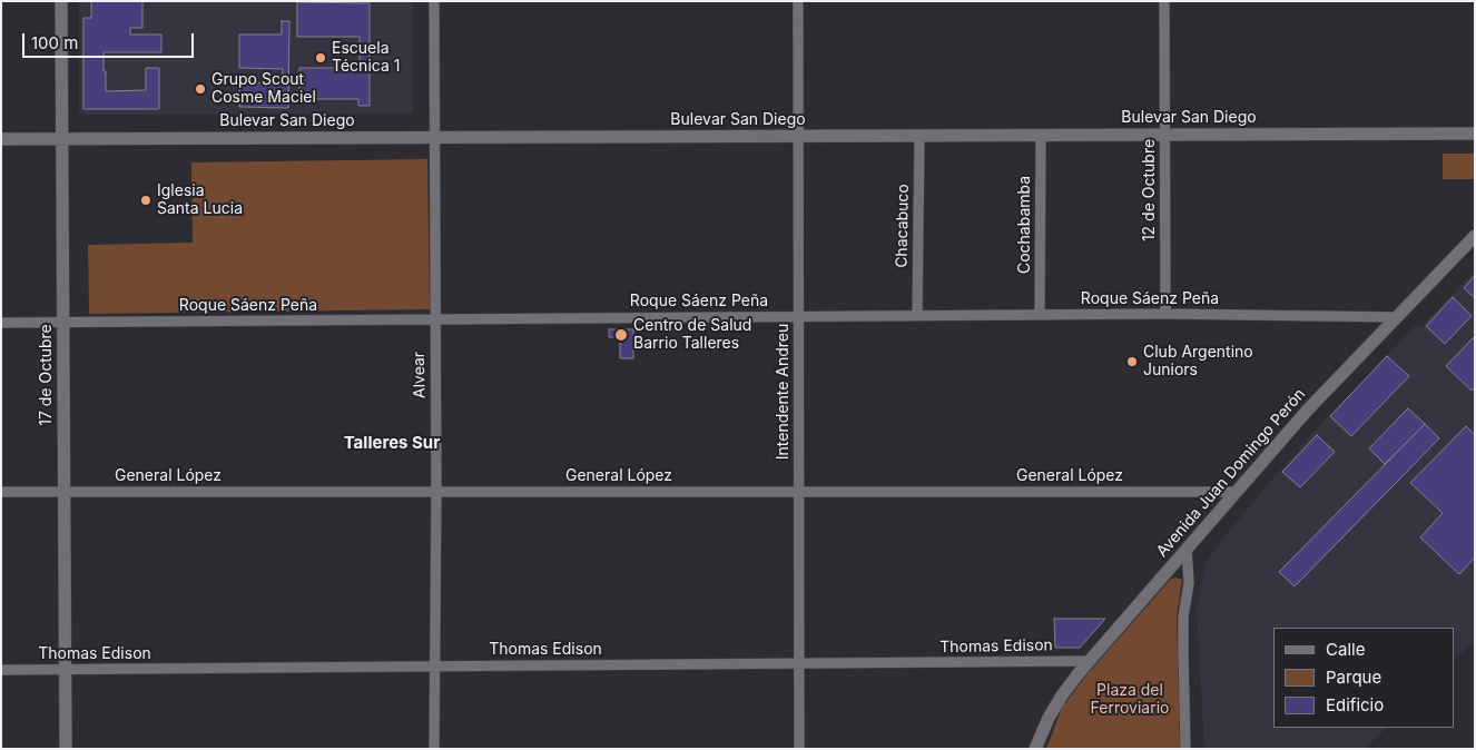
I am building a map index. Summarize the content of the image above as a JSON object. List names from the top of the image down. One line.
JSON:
{"streets":{"street":["Bulevar San Diego","12 de Octubre","Cochabamba","Chacabuco","Roque Sáenz Peña","17 de Octubre","Alvear","Intendente Andreu","Avenida Juan Domingo Perón","General López","Thomas Edison"]},"crossings":[["Bulevar San Diego","12 de Octubre"],["Bulevar San Diego","Cochabamba"],["Bulevar San Diego","Chacabuco"],["Bulevar San Diego","17 de Octubre"],["Bulevar San Diego","Alvear"],["Bulevar San Diego","Intendente Andreu"],["12 de Octubre","Roque Sáenz Peña"],["Cochabamba","Roque Sáenz Peña"],["Chacabuco","Roque Sáenz Peña"],["Roque Sáenz Peña","17 de Octubre"],["Roque Sáenz Peña","Alvear"],["Roque Sáenz Peña","Intendente Andreu"],["Roque Sáenz Peña","Avenida Juan Domingo Perón"],["17 de Octubre","General López"],["17 de Octubre","Thomas Edison"],["Alvear","General López"],["Alvear","Thomas Edison"],["Intendente Andreu","General López"],["Intendente Andreu","Thomas Edison"],["Avenida Juan Domingo Perón","General López"],["Avenida Juan Domingo Perón","Thomas Edison"]],"districts":["Talleres Sur"],"parks":["Plaza del Ferroviario"],"places":["Escuela Técnica 1","Grupo Scout Cosme Maciel","Iglesia Santa Lucia","Centro de Salud Barrio Talleres","Club Argentino Juniors"],"legend":["Calle","Parque","Edificio"],"scale_bar":"100 m"}
